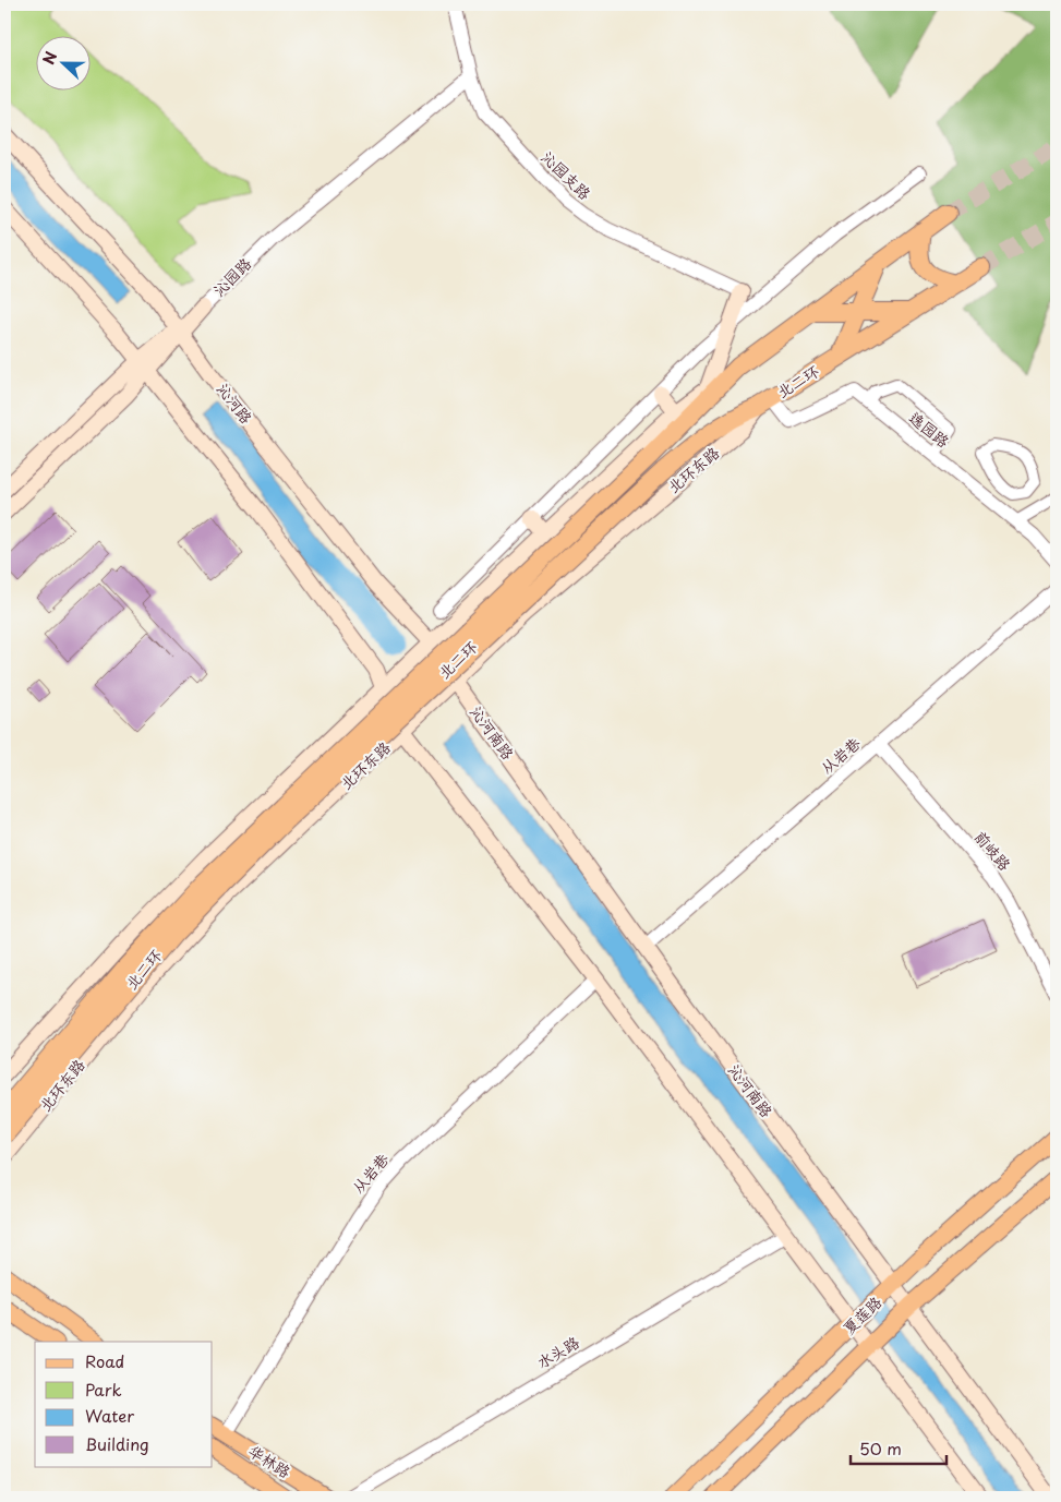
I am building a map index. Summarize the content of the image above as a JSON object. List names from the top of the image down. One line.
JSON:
{"streets":{"highway":["北二环"],"main road":["沁园路","沁河路","北环东路","沁河南路","夏莲路","华林路"],"street":["沁园支路","逸园路","从岩巷","前岐路","水头路"]},"crossings":[["沁园支路","沁园路"],["沁园路","沁河路"],["北二环","逸园路"],["北二环","北环东路"],["沁河路","北环东路"],["沁河路","沁河南路"],["逸园路","北环东路"],["北环东路","沁河南路"],["沁河南路","从岩巷"],["沁河南路","夏莲路"],["从岩巷","前岐路"],["从岩巷","华林路"]],"legend":["Road","Park","Water","Building"],"scale_bar":"50 m","north":"left"}
